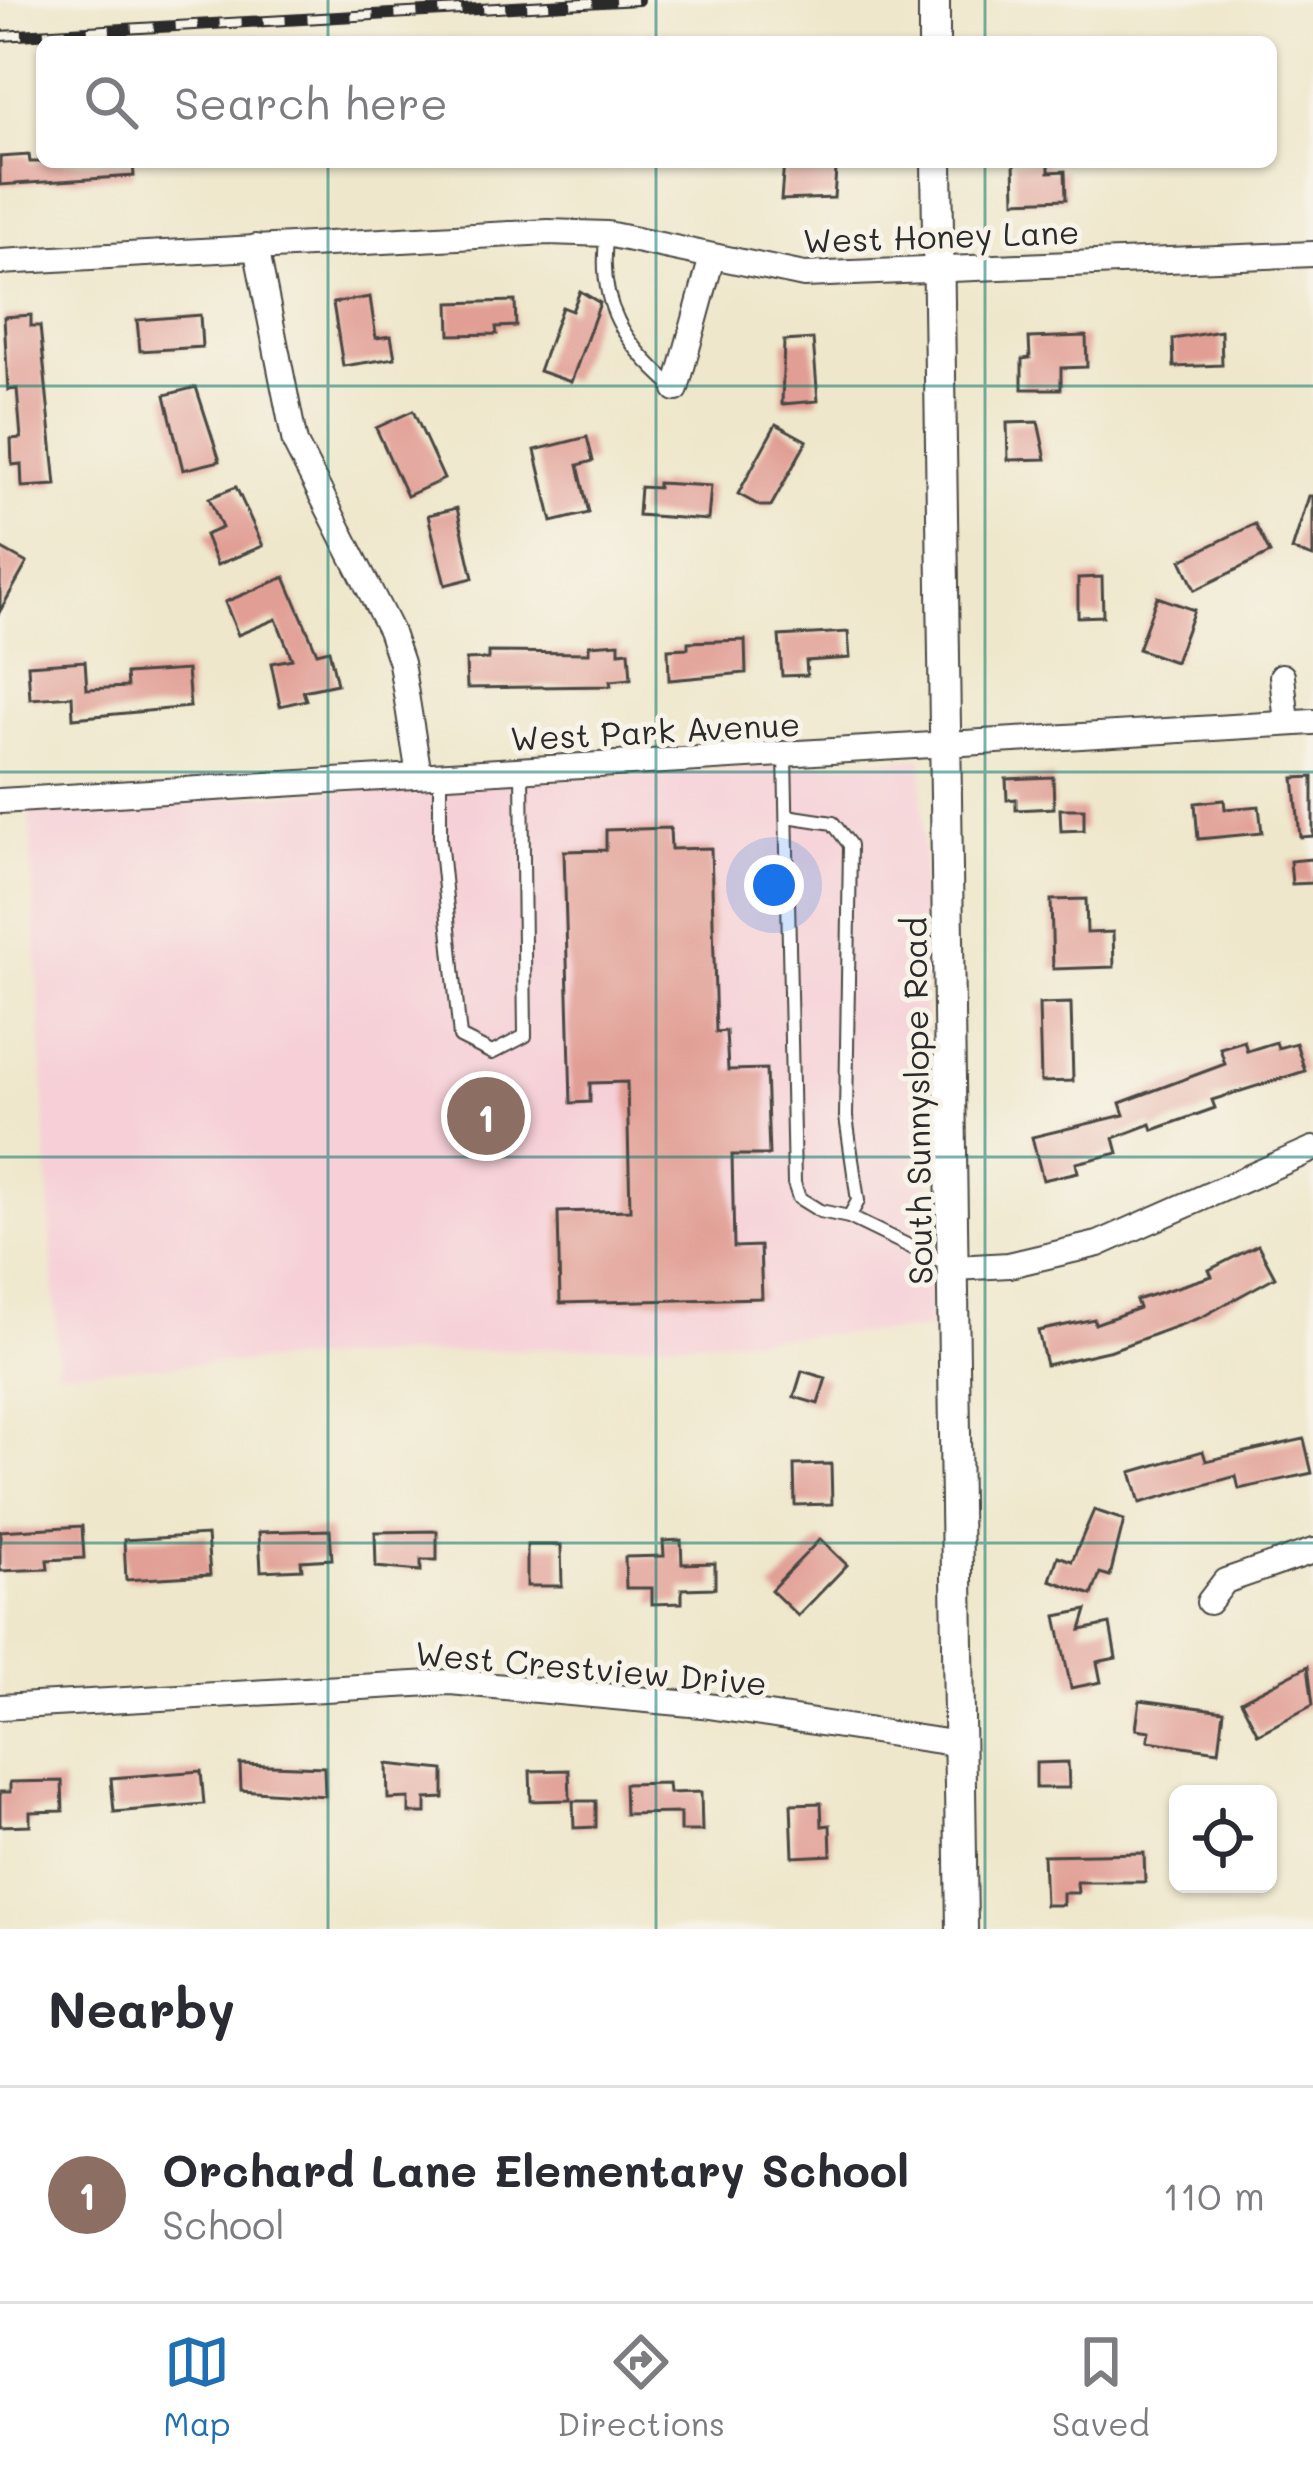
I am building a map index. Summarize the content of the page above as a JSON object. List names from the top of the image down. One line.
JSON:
{"streets":{"street":["West Honey Lane","West Park Avenue","South Sunnyslope Road","West Crestview Drive"]},"crossings":[["West Honey Lane","South Sunnyslope Road"],["West Park Avenue","South Sunnyslope Road"],["South Sunnyslope Road","West Crestview Drive"]],"page":{"search":"Search here","pins":"1","heading":"Nearby","list":[{"mark":"1","name":"Orchard Lane Elementary School","note":"School","value":"110 m"}],"nav":["Map","Directions","Saved"]}}
